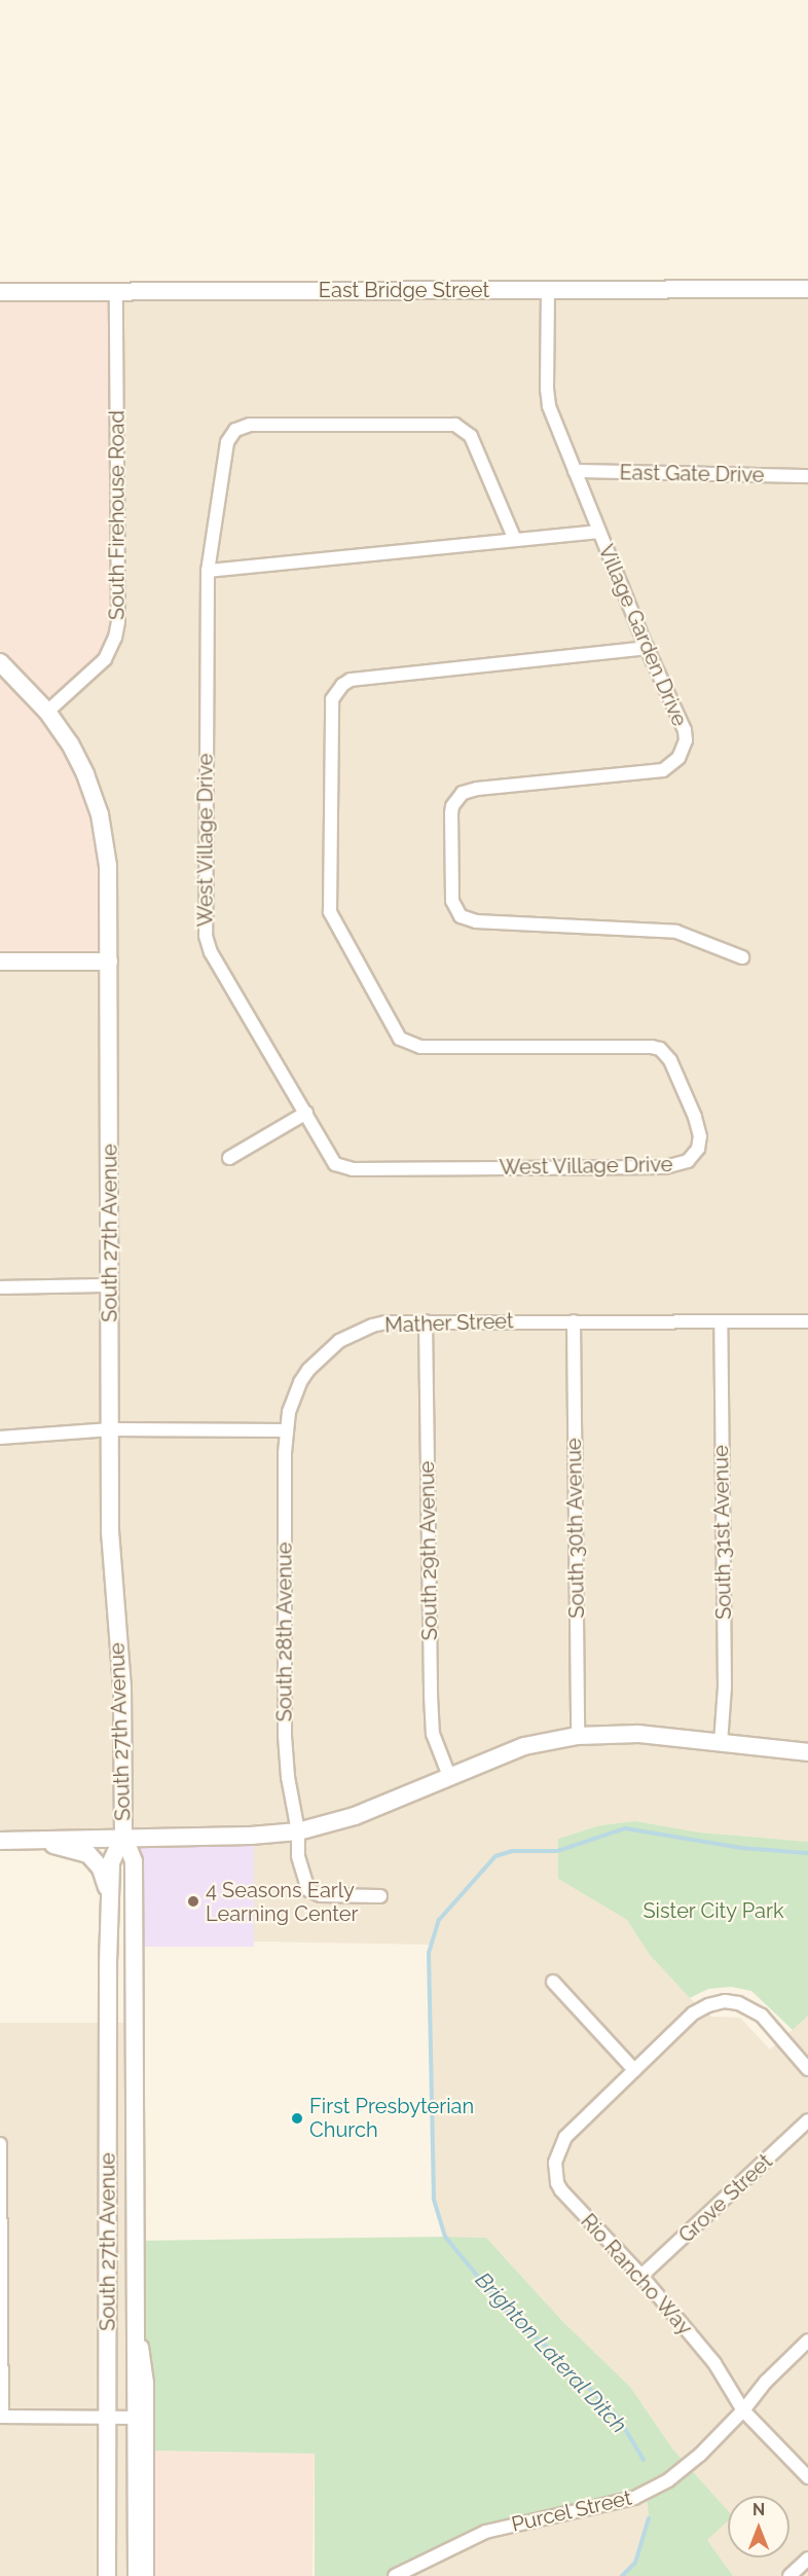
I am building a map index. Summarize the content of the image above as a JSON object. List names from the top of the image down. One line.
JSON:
{"streets":{"main road":["East Bridge Street","South 27th Avenue"],"street":["East Gate Drive","South Firehouse Road","Village Garden Drive","West Village Drive","Mather Street","South 30th Avenue","South 31st Avenue","South 29th Avenue","South 28th Avenue","Grove Street","Rio Rancho Way","Purcel Street"]},"crossings":[["East Bridge Street","South Firehouse Road"],["East Bridge Street","Village Garden Drive"],["East Gate Drive","Village Garden Drive"],["South Firehouse Road","South 27th Avenue"],["Village Garden Drive","West Village Drive"],["Mather Street","South 30th Avenue"],["Mather Street","South 31st Avenue"],["Mather Street","South 29th Avenue"],["Mather Street","South 28th Avenue"],["Grove Street","Rio Rancho Way"],["Rio Rancho Way","Purcel Street"]],"water":["Brighton Lateral Ditch"],"parks":["Sister City Park"],"places":["4 Seasons Early Learning Center","First Presbyterian Church"],"north":"top"}
